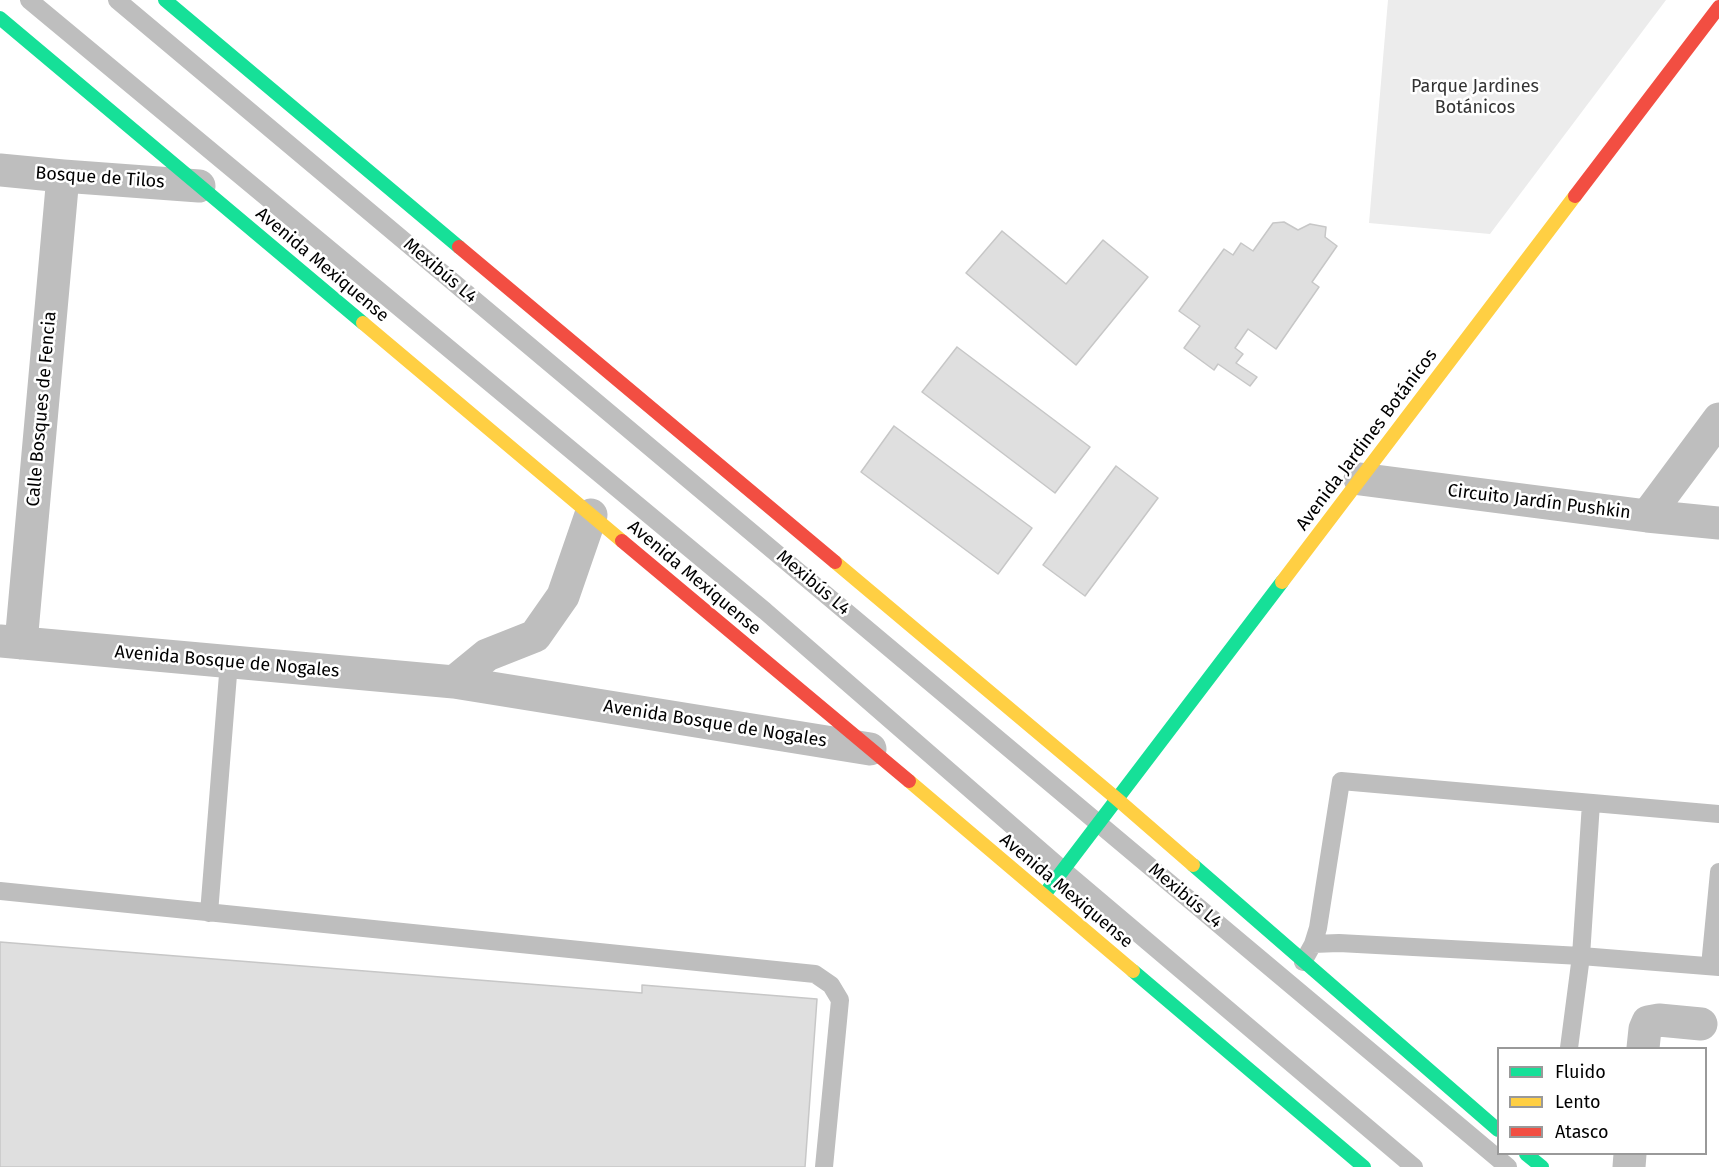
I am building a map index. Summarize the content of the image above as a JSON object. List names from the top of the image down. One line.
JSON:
{"streets":{"main road":["Avenida Mexiquense","Avenida Jardines Botánicos"],"street":["Bosque de Tilos","Calle Bosques de Fencia","Circuito Jardín Pushkin","Avenida Bosque de Nogales"],"lane":["Mexibús L4"]},"crossings":[["Bosque de Tilos","Avenida Mexiquense"],["Bosque de Tilos","Calle Bosques de Fencia"],["Avenida Mexiquense","Avenida Jardines Botánicos"],["Avenida Mexiquense","Avenida Bosque de Nogales"],["Mexibús L4","Avenida Jardines Botánicos"],["Calle Bosques de Fencia","Avenida Bosque de Nogales"],["Avenida Jardines Botánicos","Circuito Jardín Pushkin"]],"parks":["Parque Jardines Botánicos"],"legend":["Fluido","Lento","Atasco"]}
